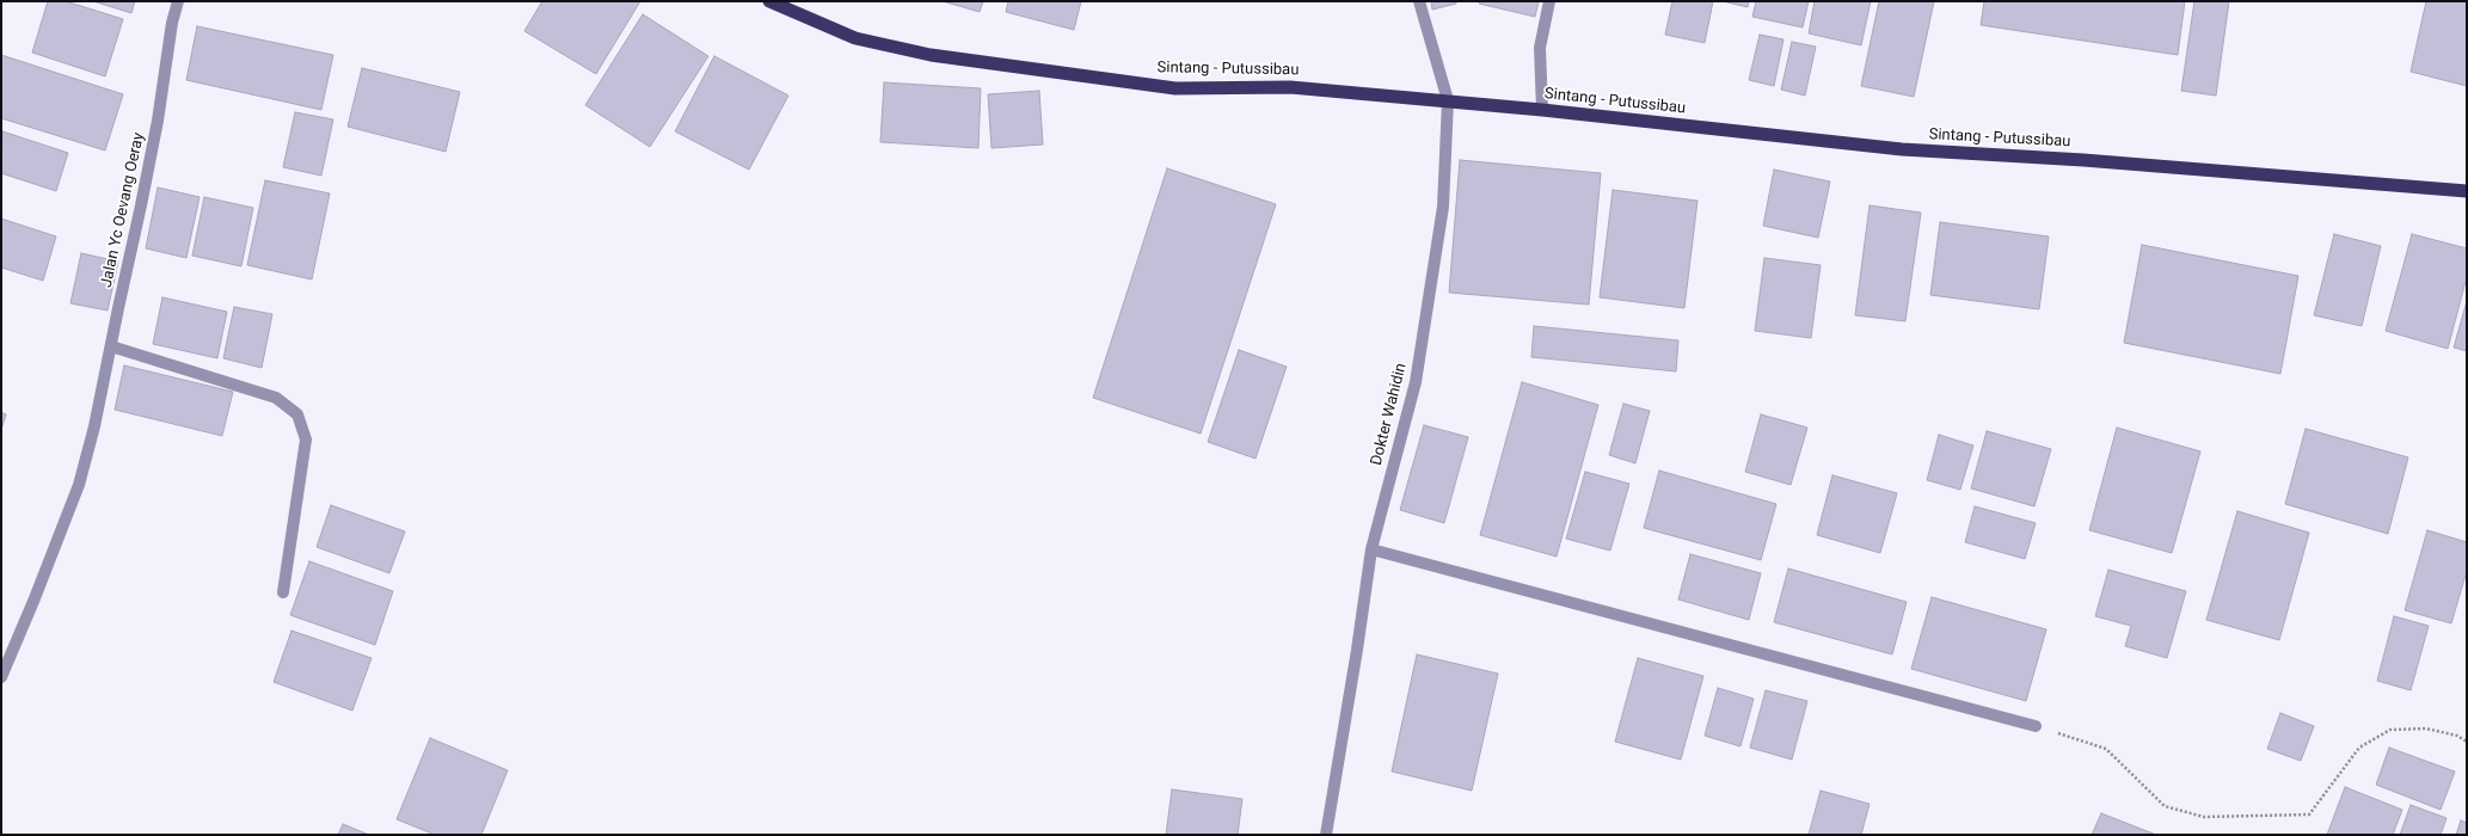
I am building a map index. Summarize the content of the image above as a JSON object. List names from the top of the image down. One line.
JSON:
{"streets":{"highway":["Sintang - Putussibau"],"street":["Jalan Yc Oevang Oeray","Dokter Wahidin"]},"crossings":[["Sintang - Putussibau","Dokter Wahidin"]]}
